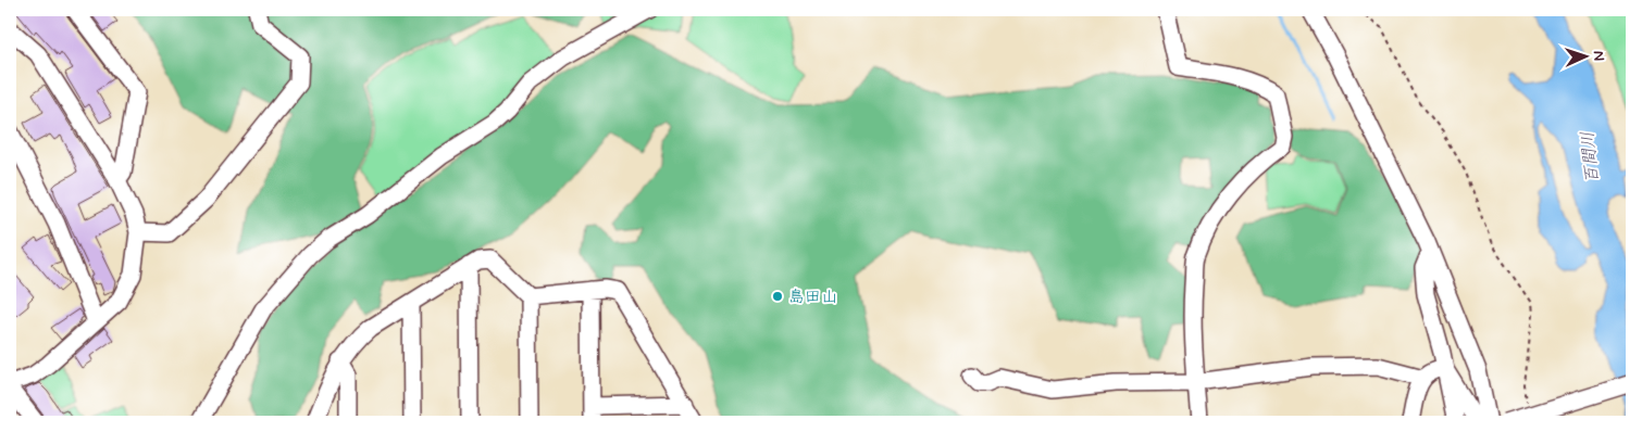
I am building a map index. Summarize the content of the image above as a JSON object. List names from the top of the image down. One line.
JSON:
{"water":["百間川"],"places":["島田山"],"north":"right"}
